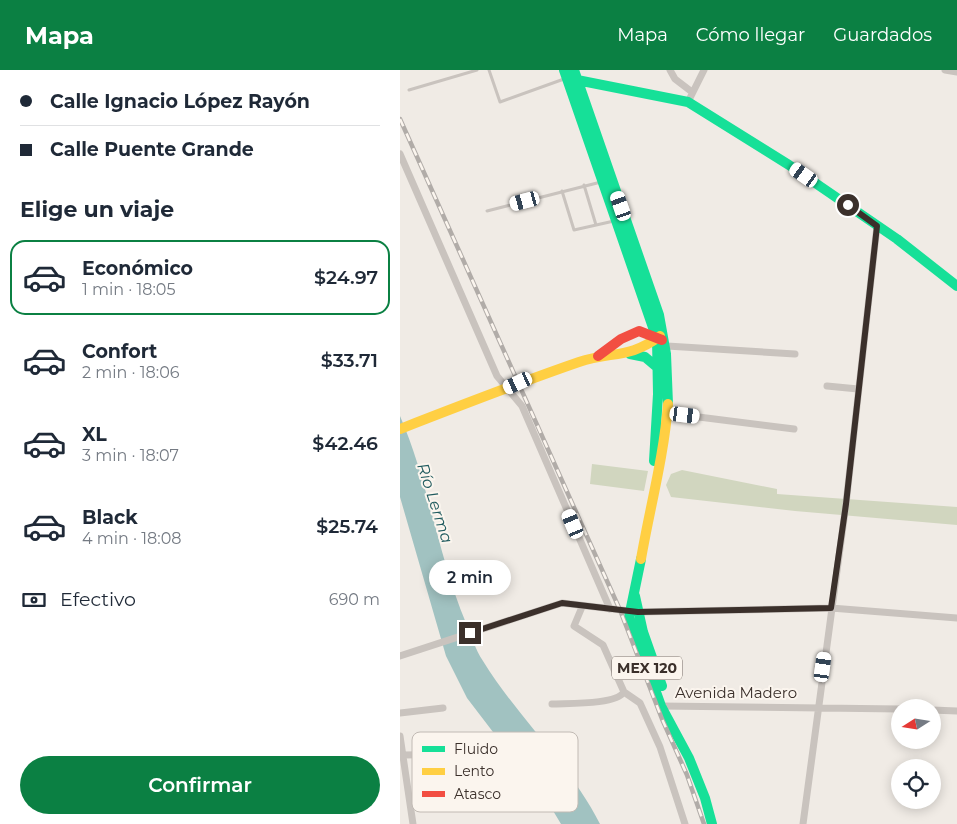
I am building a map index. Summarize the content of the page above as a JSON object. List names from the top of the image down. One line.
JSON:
{"streets":{"main road":["MEX 120"],"street":["Avenida Madero"]},"crossings":[["MEX 120","Avenida Madero"]],"water":["Río Lerma"],"legend":["Fluido","Lento","Atasco"],"north":"left","page":{"header":"Mapa","nav":["Mapa","Cómo llegar","Guardados"],"banner":["Calle Ignacio López Rayón","Calle Puente Grande"],"heading":"Elige un viaje","list":[{"name":"Económico","note":"1 min · 18:05","value":"$24.97"},{"name":"Confort","note":"2 min · 18:06","value":"$33.71"},{"name":"XL","note":"3 min · 18:07","value":"$42.46"},{"name":"Black","note":"4 min · 18:08","value":"$25.74"}],"bubble":"2 min","pay":["Efectivo","690 m"],"buttons":"Confirmar"}}
